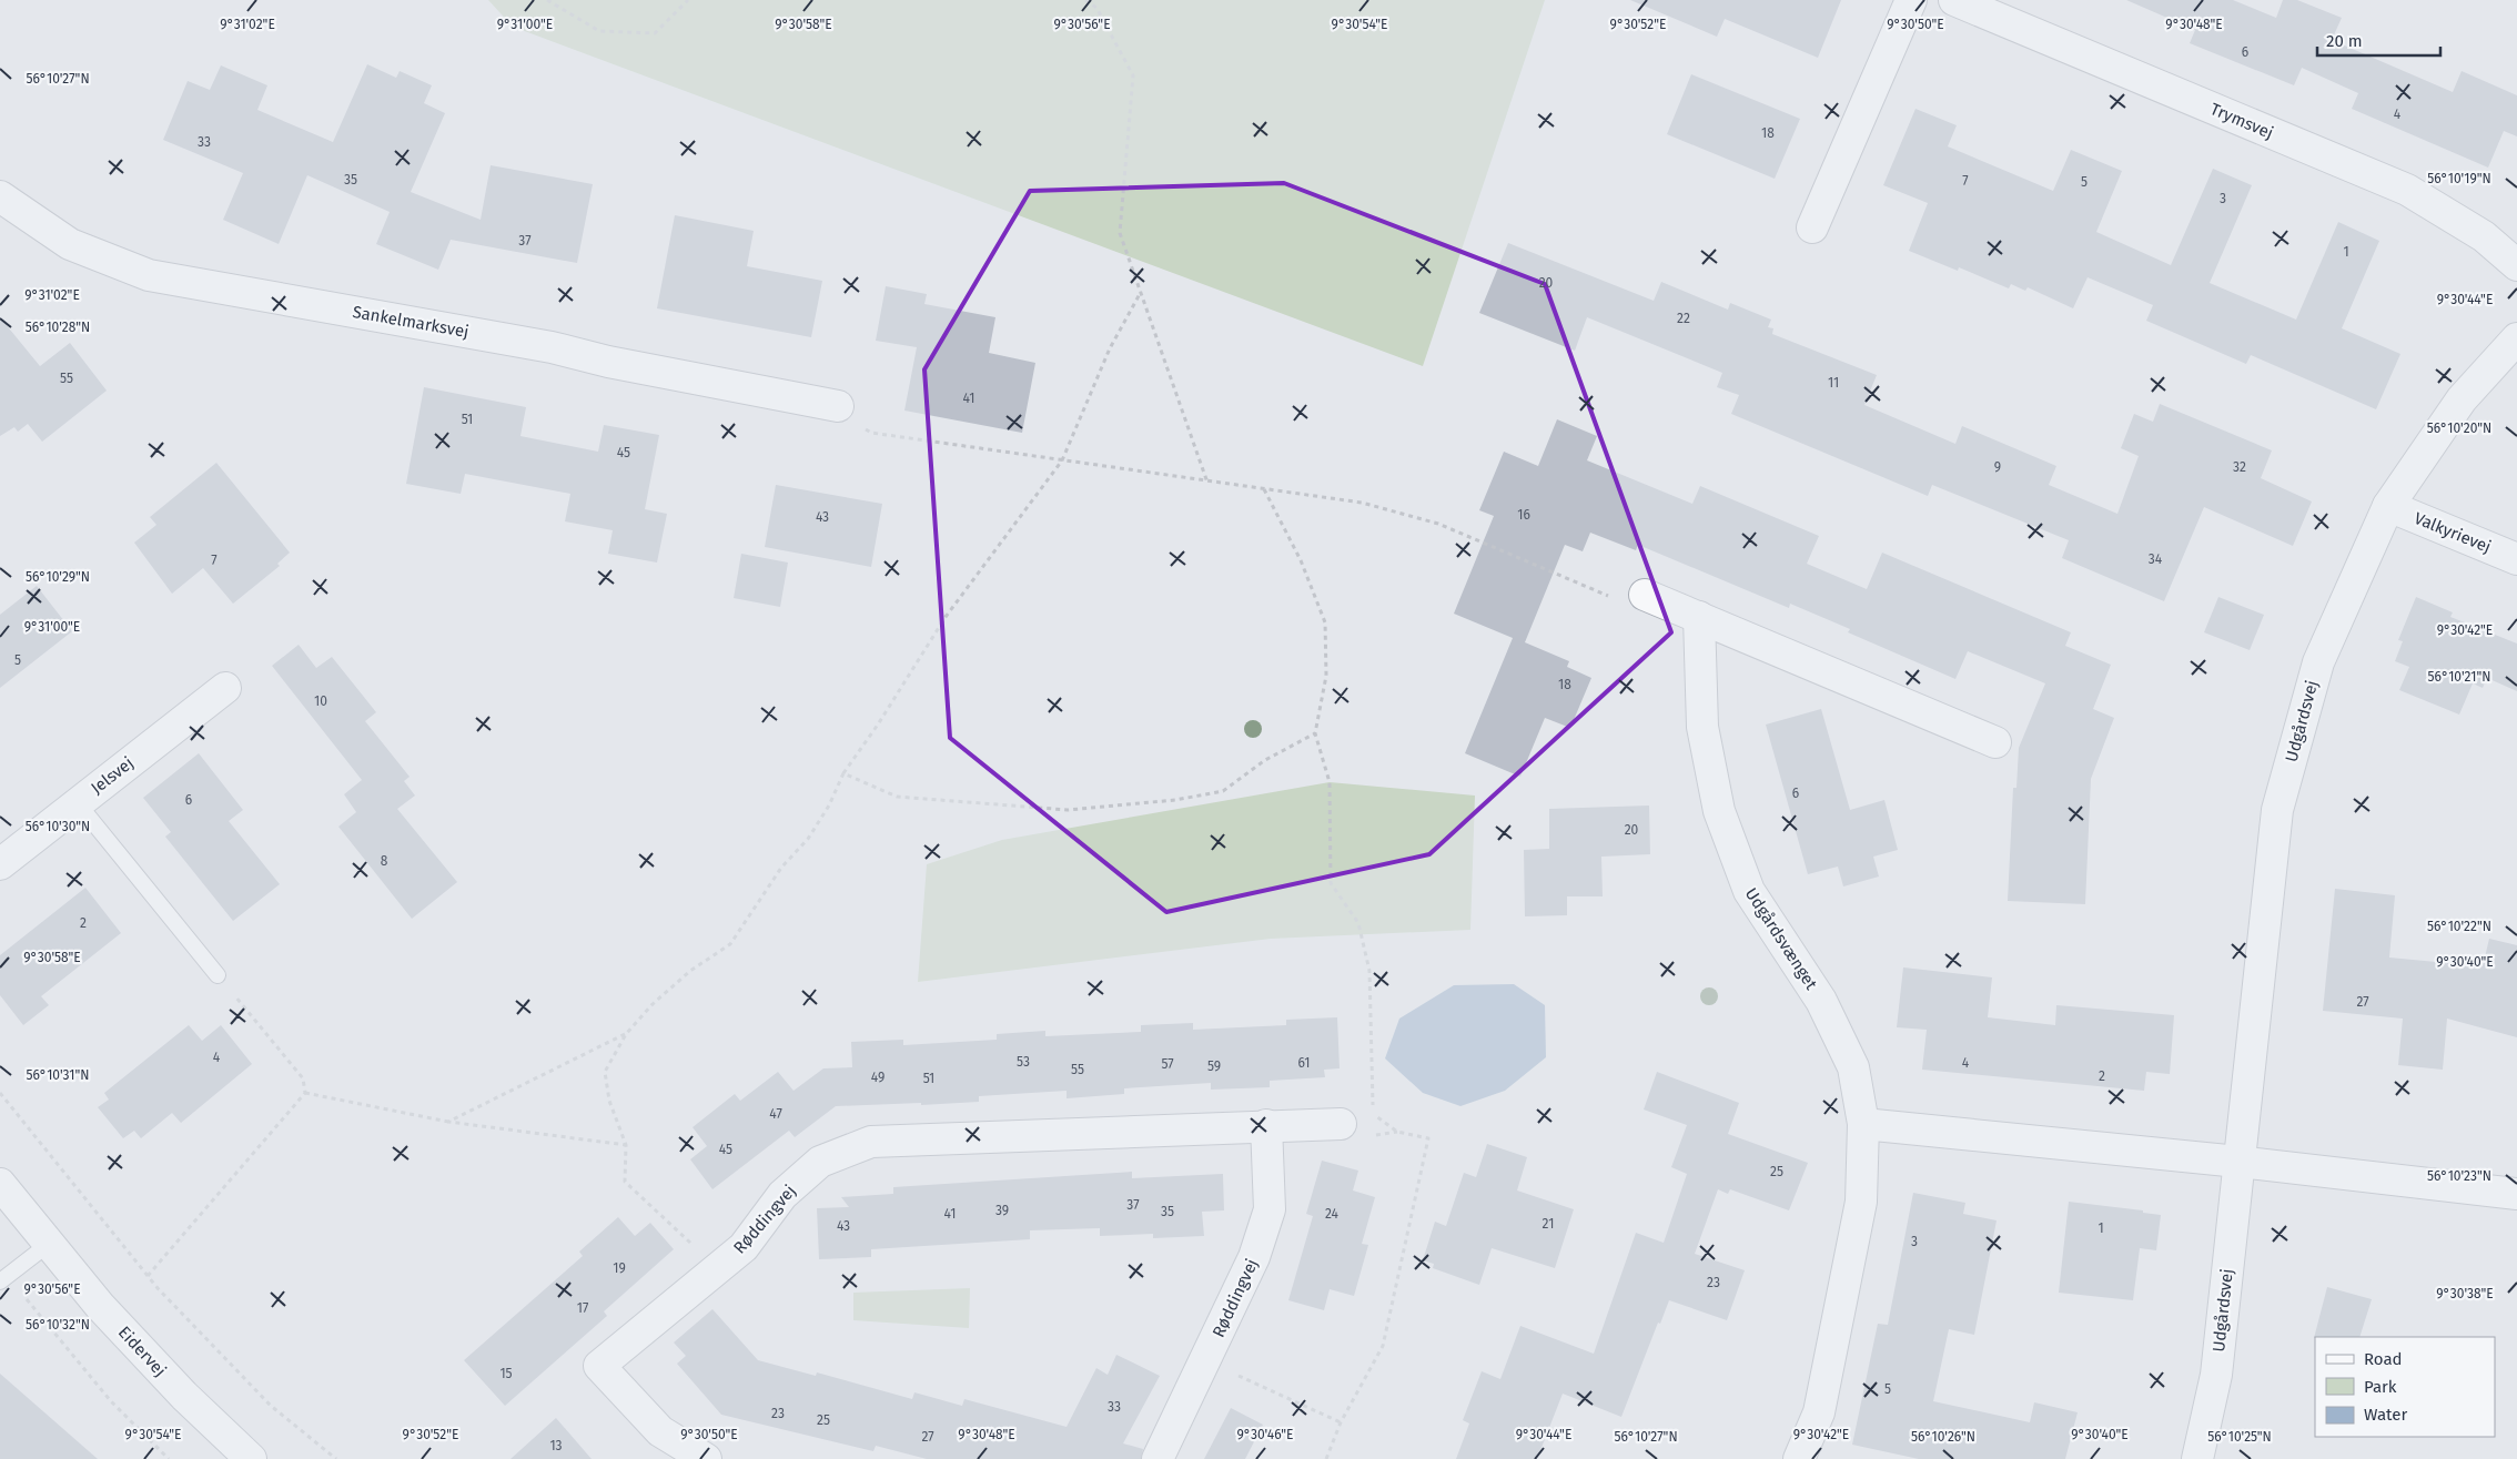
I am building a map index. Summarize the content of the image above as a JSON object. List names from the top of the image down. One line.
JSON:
{"streets":{"street":["Trymsvej","Sankelmarksvej","Valkyrievej","Udgårdsvej","Jelsvej","Udgårdsvænget","Røddingvej","Eidervej"]},"crossings":[["Valkyrievej","Udgårdsvej"]],"house_numbers":["6","4","18","33","35","7","5","3","37","1","20","22","55","11","41","51","45","9","32","16","43","34","7","5","18","10","6","6","20","8","2","27","4","53","61","4","57","59","55","2","49","51","47","45","25","37","39","35","41","24","21","43","1","3","19","23","17","15","5","33","23","25","27","13"],"legend":["Road","Park","Water"],"scale_bar":"20 m","coordinates":["9°31'02\"E","9°31'00\"E","9°30'58\"E","9°30'56\"E","9°30'54\"E","9°30'52\"E","9°30'50\"E","9°30'48\"E","56°10'27\"N","56°10'19\"N","9°30'44\"E","56°10'28\"N","56°10'20\"N","56°10'29\"N","9°30'42\"E","56°10'21\"N","56°10'30\"N","56°10'22\"N","9°30'40\"E","56°10'31\"N","56°10'23\"N","9°30'38\"E","56°10'32\"N","9°30'46\"E","56°10'26\"N","56°10'25\"N"]}
